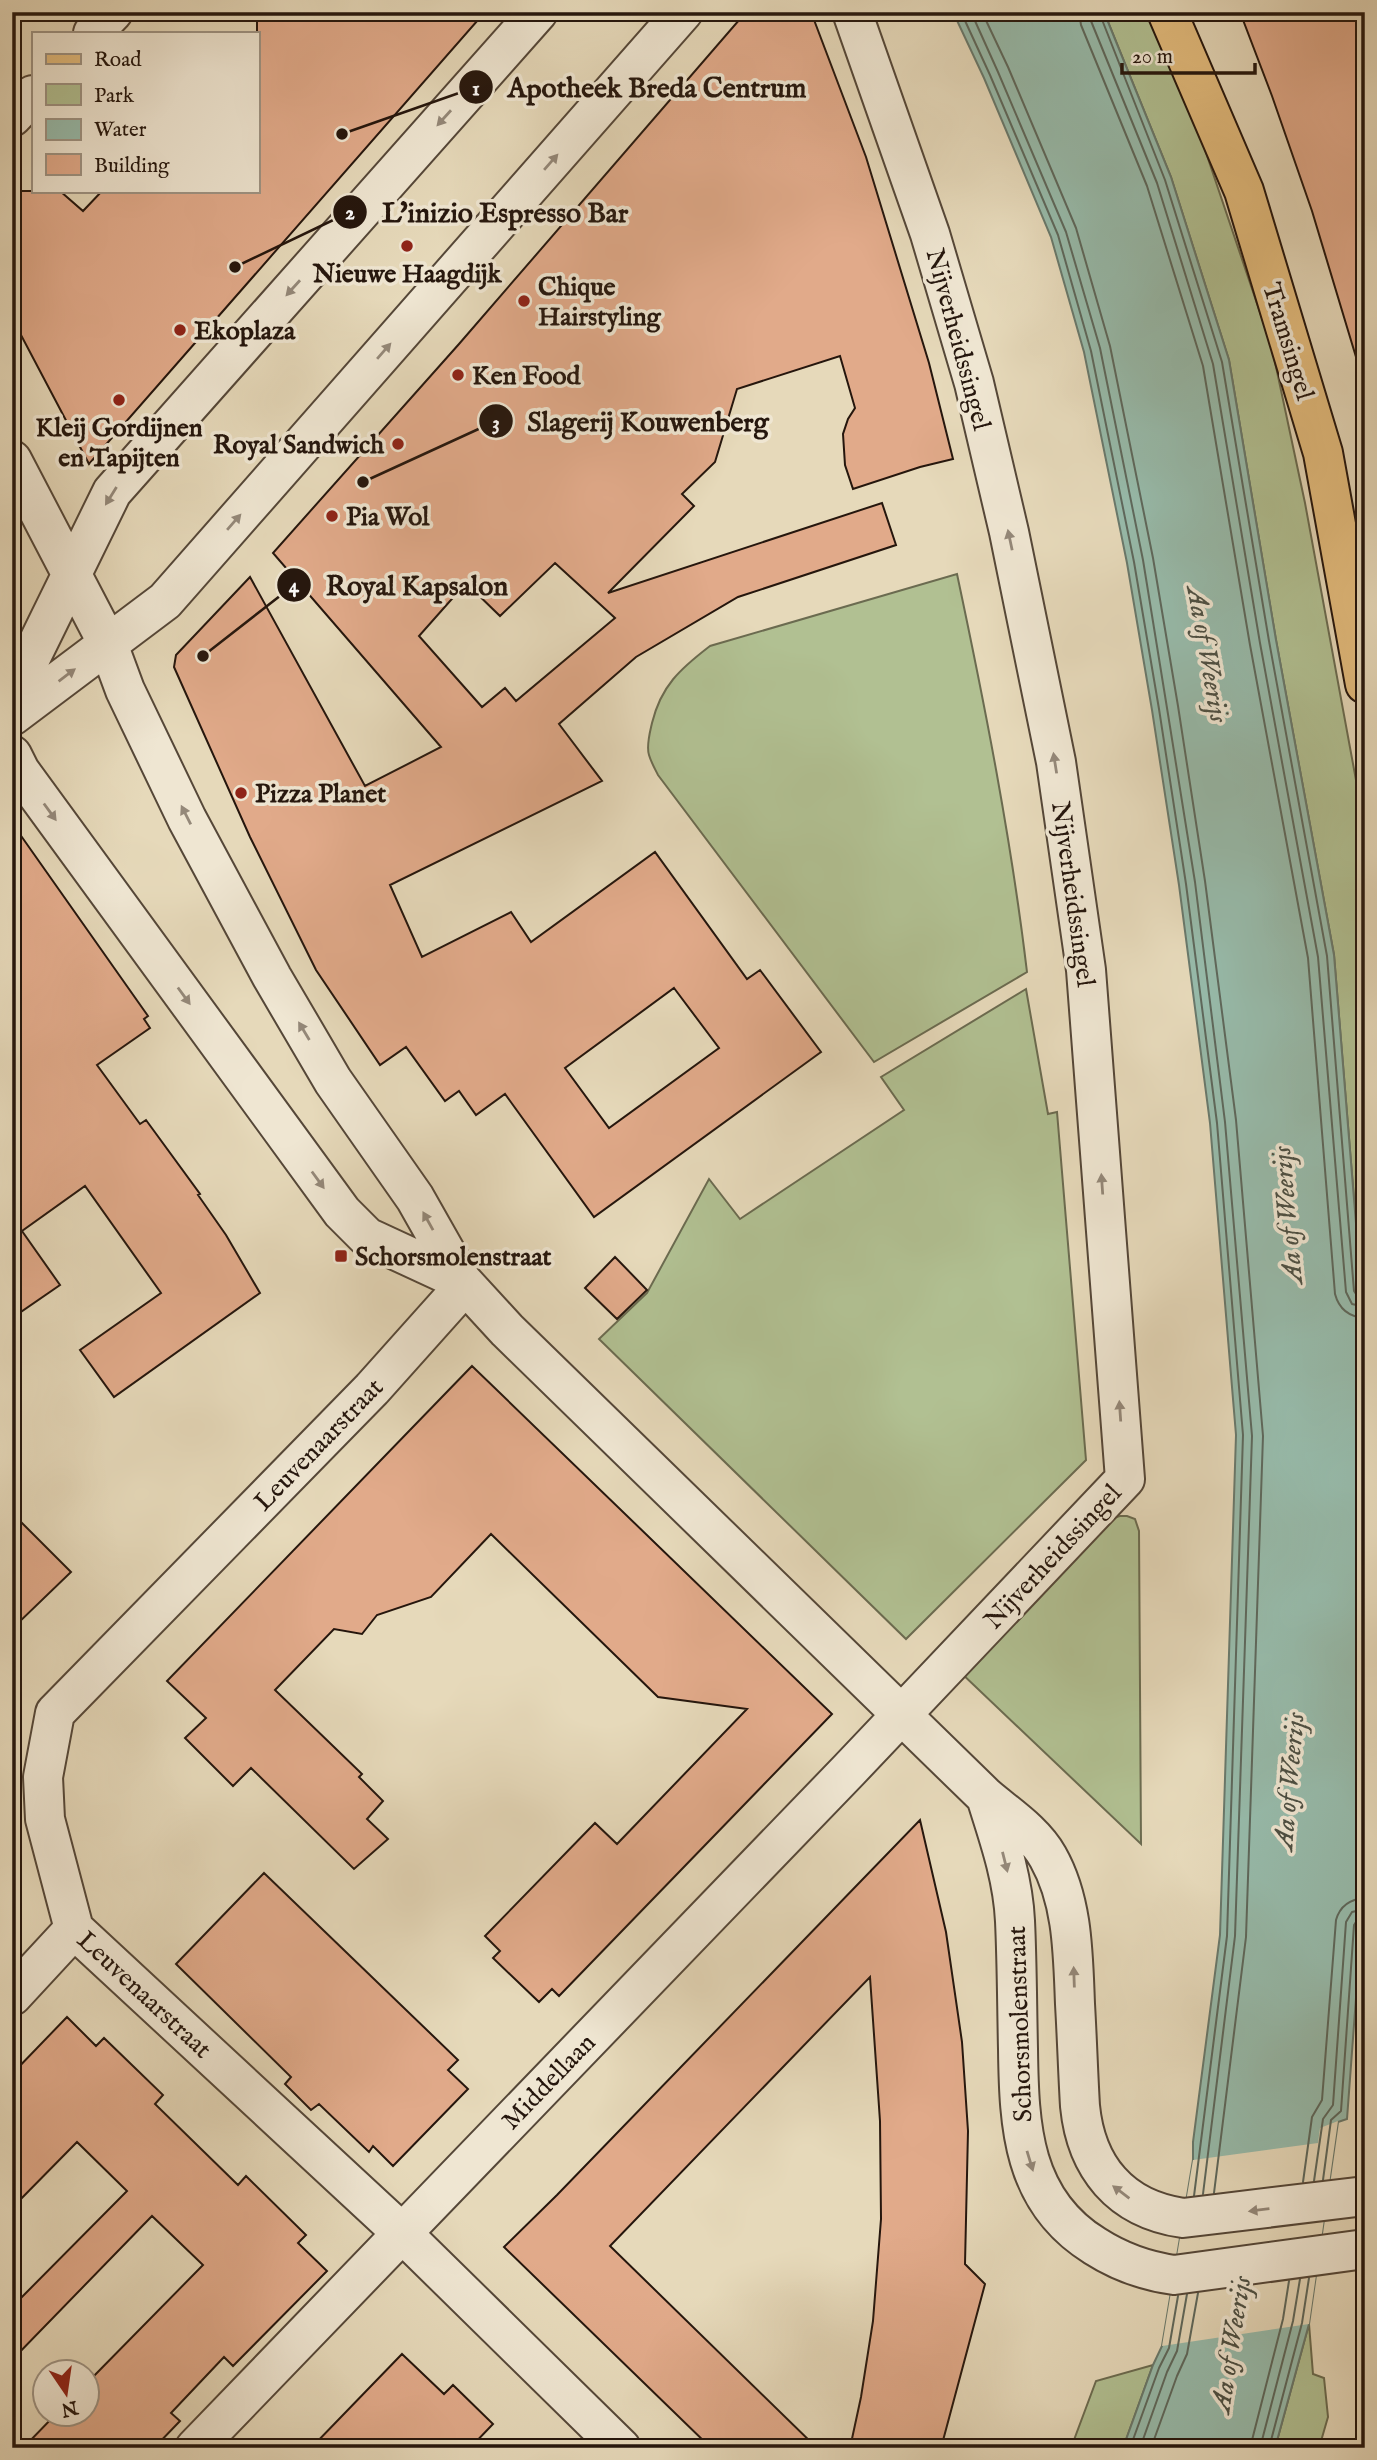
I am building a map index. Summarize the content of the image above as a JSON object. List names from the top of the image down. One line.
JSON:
{"streets":{"main road":["Tramsingel"],"street":["Nijverheidssingel","Leuvenaarstraat","Schorsmolenstraat","Middellaan"]},"crossings":[["Nijverheidssingel","Schorsmolenstraat"],["Nijverheidssingel","Middellaan"],["Leuvenaarstraat","Schorsmolenstraat"],["Leuvenaarstraat","Middellaan"],["Schorsmolenstraat","Middellaan"]],"one_way":["Nijverheidssingel"],"water":["Aa of Weerijs"],"places":{"other":["Apotheek Breda Centrum","Nieuwe Haagdijk","L'inizio Espresso Bar","Chique Hairstyling","Ekoplaza","Ken Food","Kleij Gordijnen en Tapijten","Royal Sandwich","Slagerij Kouwenberg","Pia Wol","Royal Kapsalon","Pizza Planet"],"transit":["Schorsmolenstraat"]},"legend":["Road","Park","Water","Building"],"scale_bar":"20 m","north":"bottom"}
